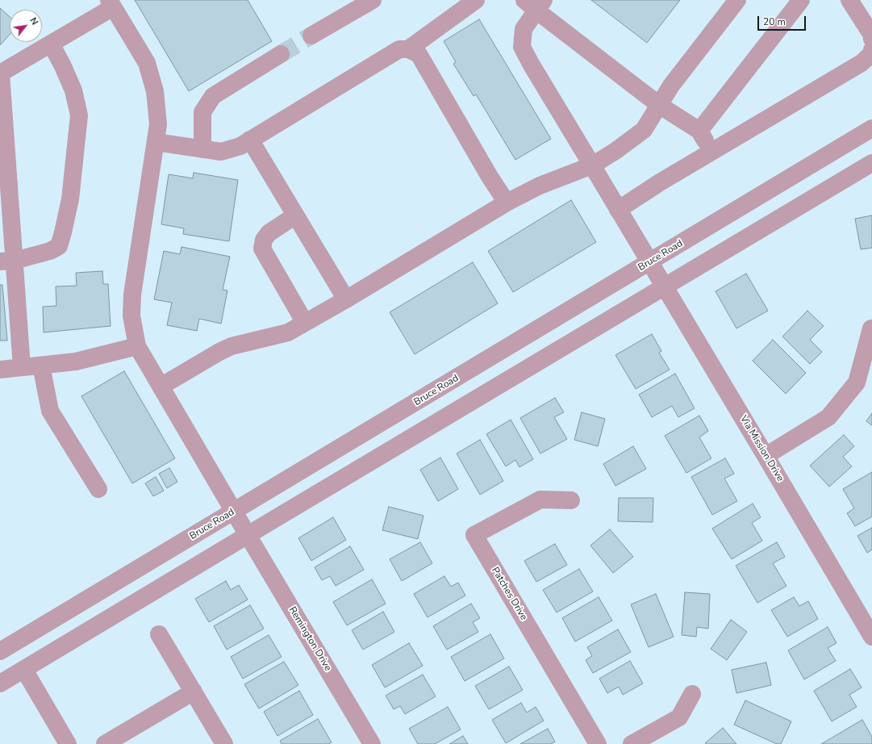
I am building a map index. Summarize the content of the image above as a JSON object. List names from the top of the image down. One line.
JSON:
{"streets":{"street":["Bruce Road","Via Mission Drive","Patches Drive","Remington Drive"]},"crossings":[["Bruce Road","Via Mission Drive"],["Bruce Road","Remington Drive"]],"scale_bar":"20 m","north":"top right"}
